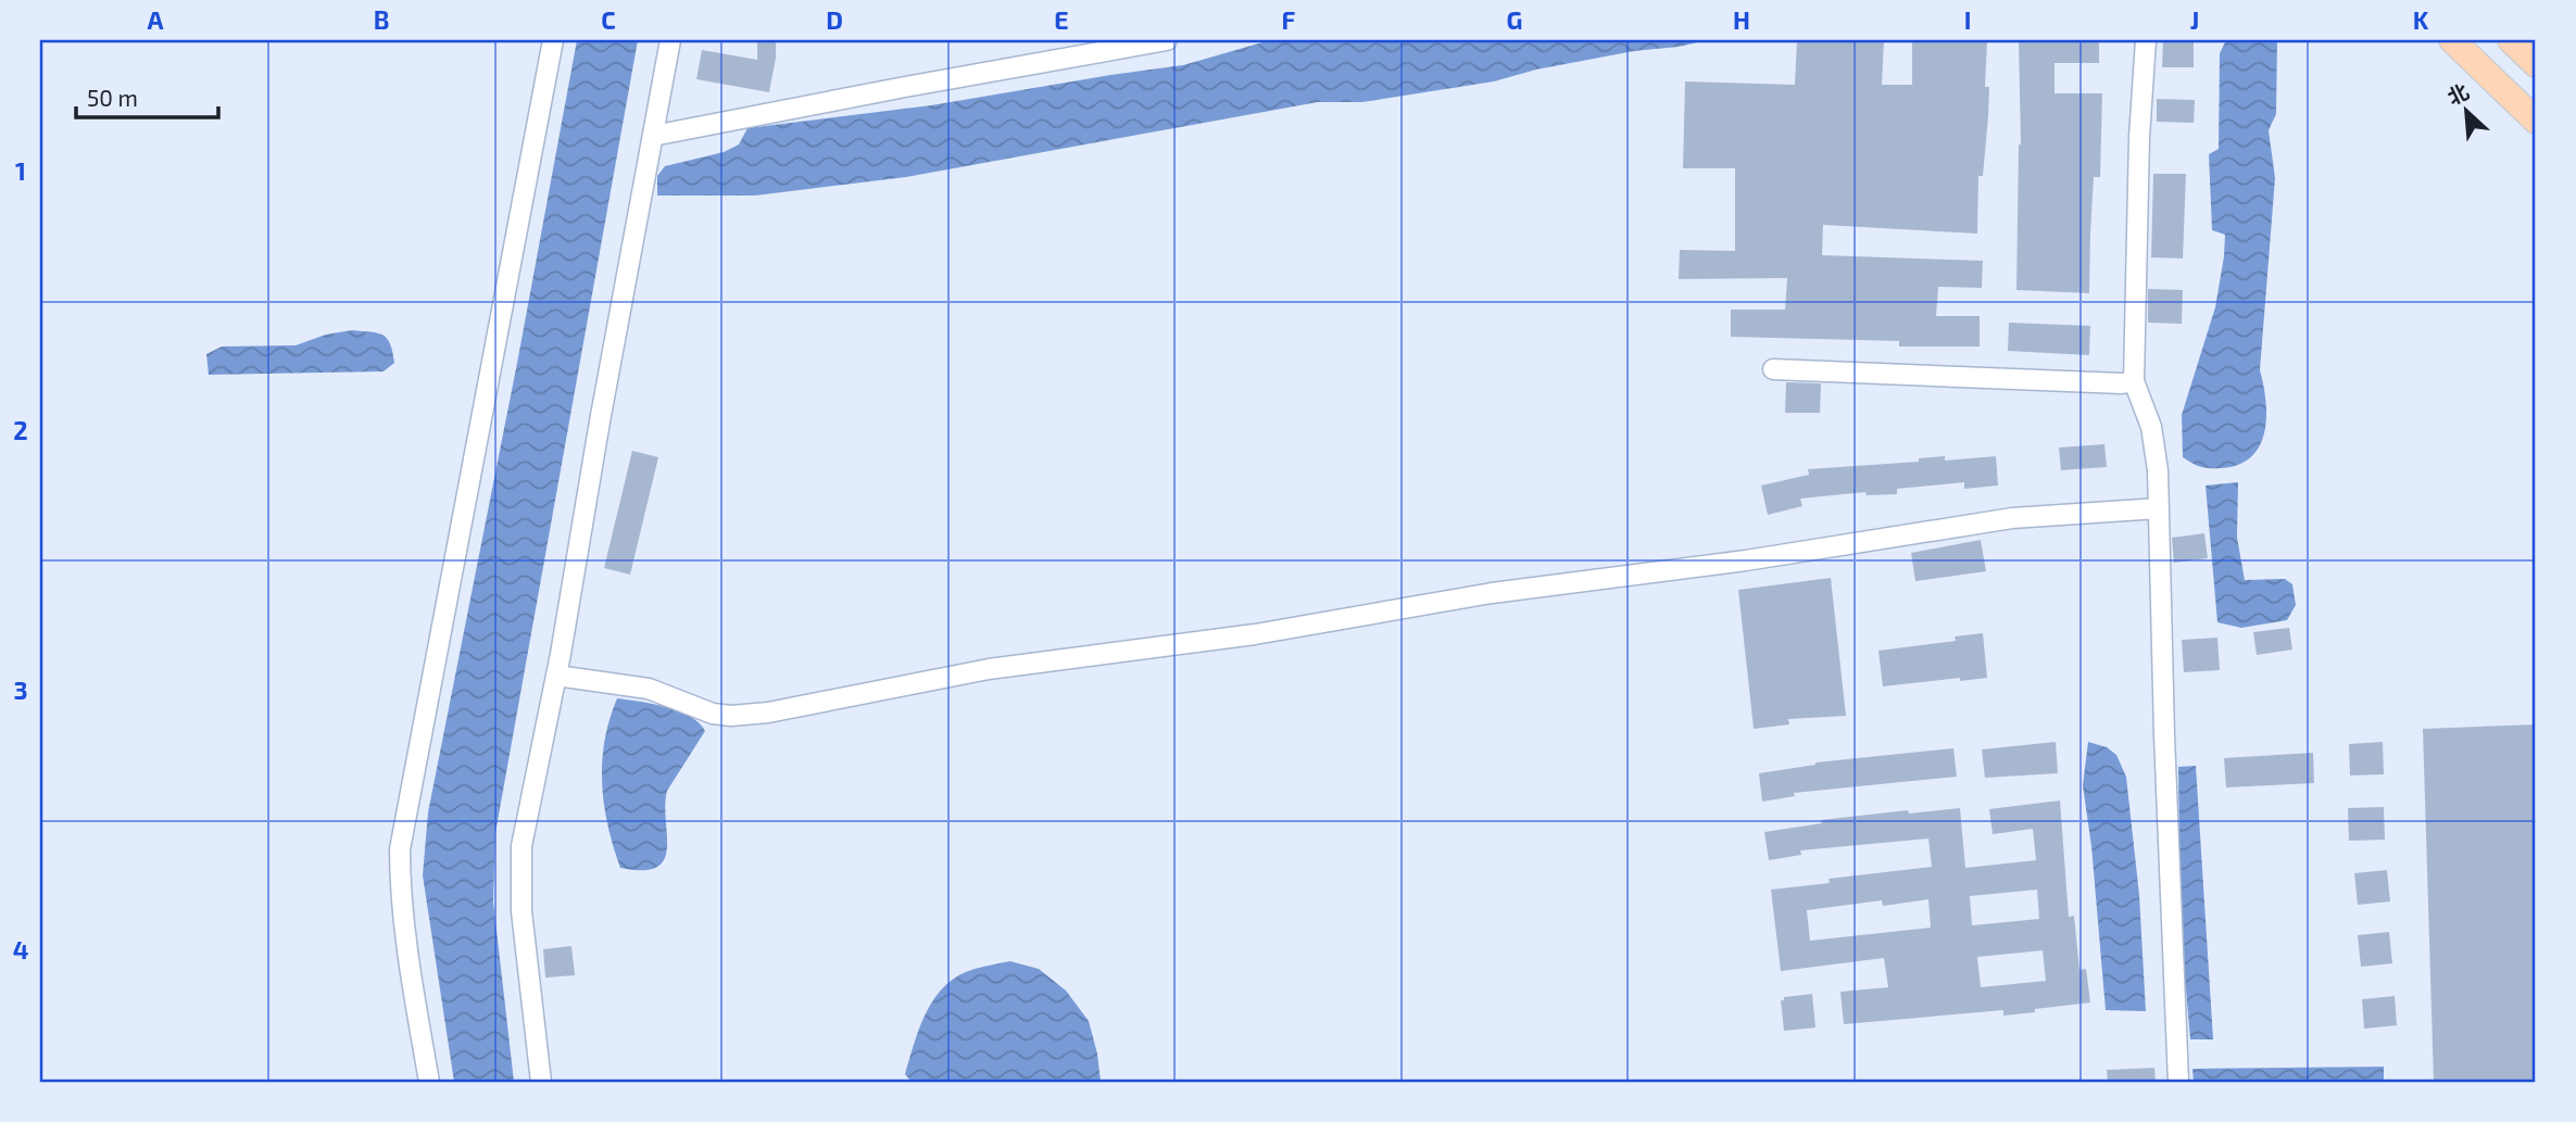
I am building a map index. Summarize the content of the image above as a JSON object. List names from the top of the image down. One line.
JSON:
{"scale_bar":"50 m","north":"top left","grid":{"columns":["A","B","C","D","E","F","G","H","I","J","K"],"rows":["1","2","3","4"]}}
